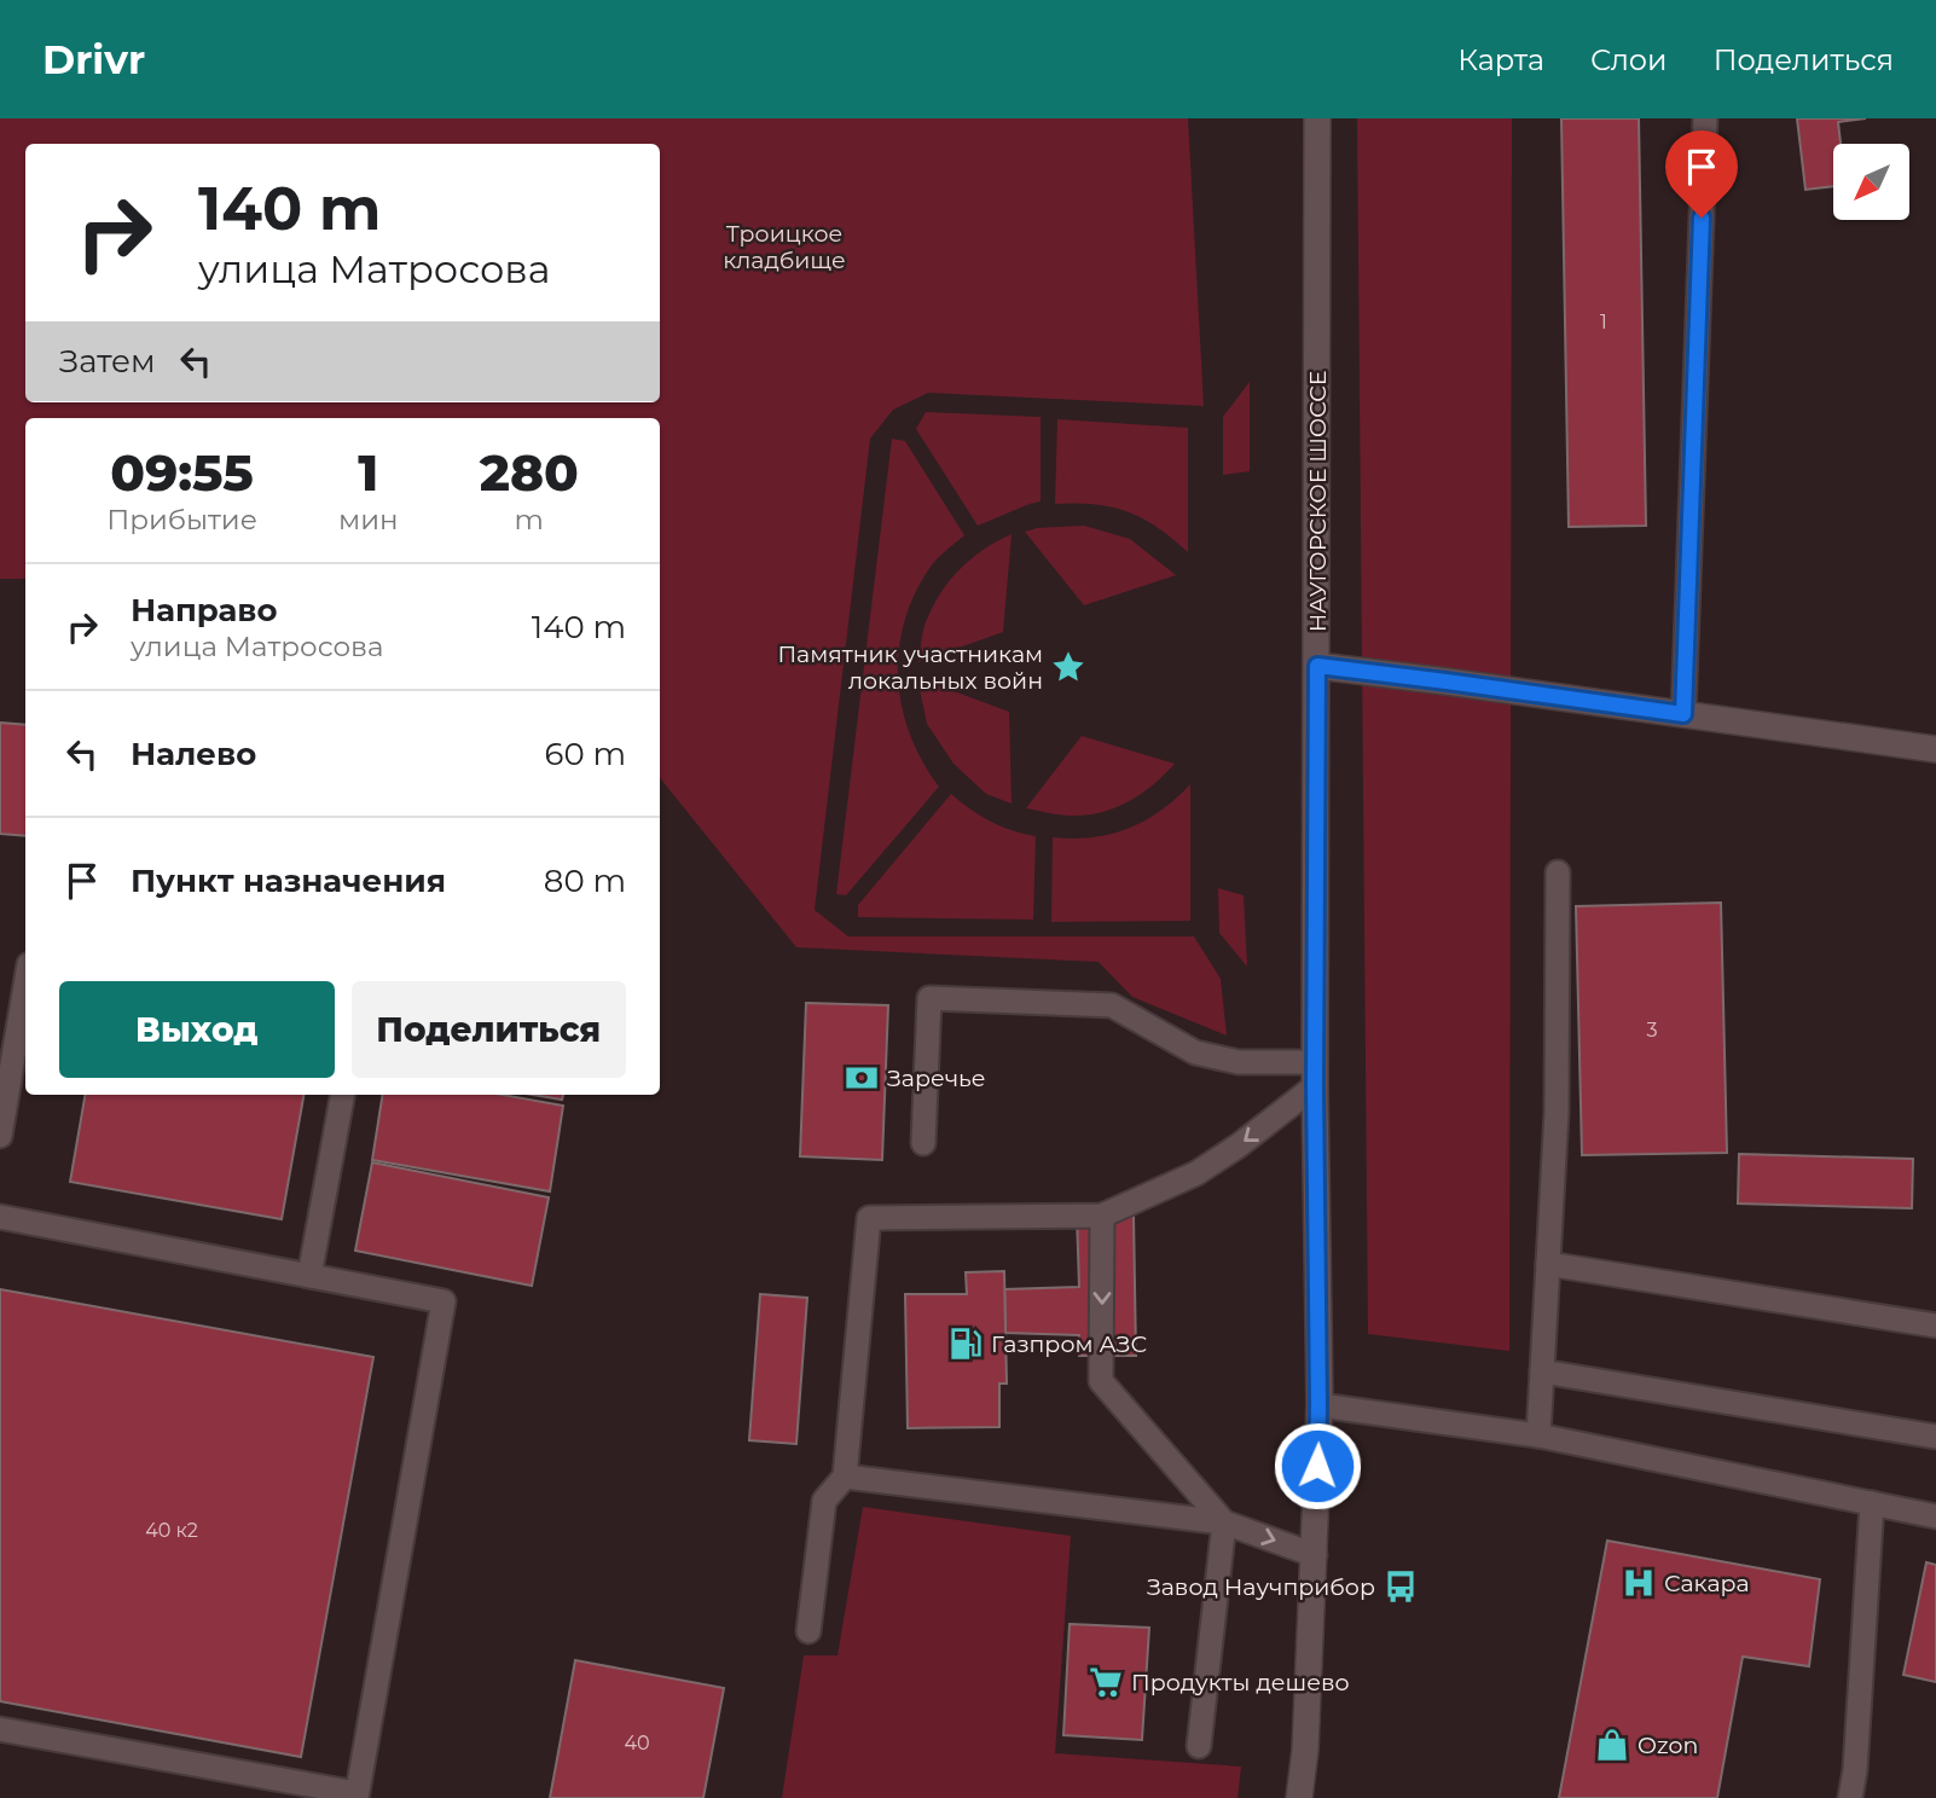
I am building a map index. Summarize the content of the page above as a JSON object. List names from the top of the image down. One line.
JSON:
{"streets":{"main road":["НАУГОРСКОЕ ШОССЕ"]},"parks":["Троицкое кладбище"],"places":{"place":["Памятник участникам локальных войн"],"bank":["Заречье"],"fuel station":["Газпром АЗС"],"hospital":["Сакара"],"bus stop":["Завод Научприбор"],"supermarket":["Продукты дешево"],"shop":["Ozon"]},"house_numbers":["1","3","40 к2","40"],"north":"bottom left","page":{"header":"Drivr","nav":["Карта","Слои","Поделиться"],"turn":["140 m","улица Матросова"],"then":"Затем","eta":["09:55","Прибытие","1","мин","280","m"],"list":[{"name":"Направо","note":"улица Матросова","value":"140 m"},{"name":"Налево","value":"60 m"},{"name":"Пункт назначения","value":"80 m"}],"buttons":["Выход","Поделиться"]}}
